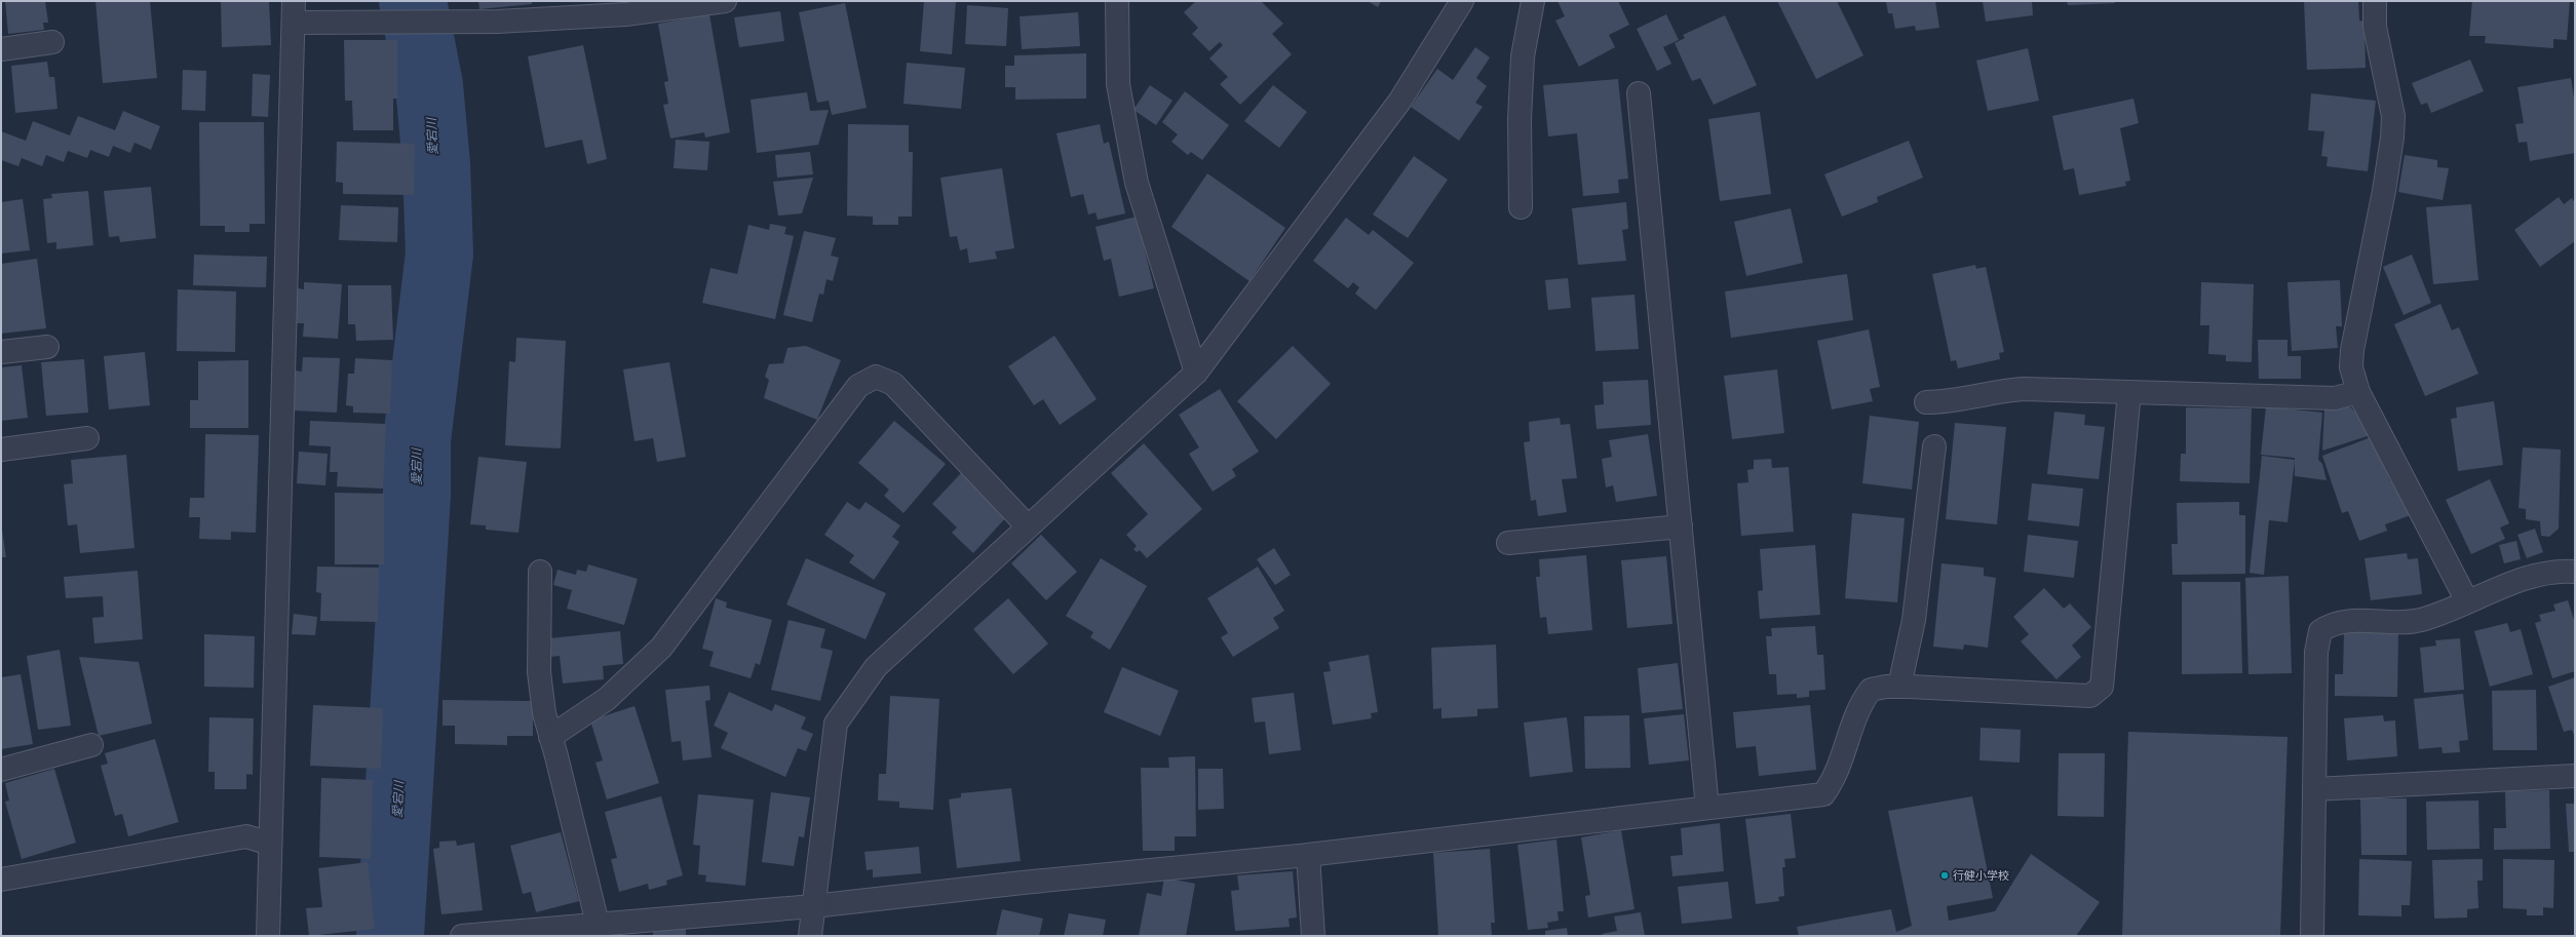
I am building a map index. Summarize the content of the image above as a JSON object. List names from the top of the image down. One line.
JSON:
{"water":["愛宕川"],"places":["行健小学校"]}
